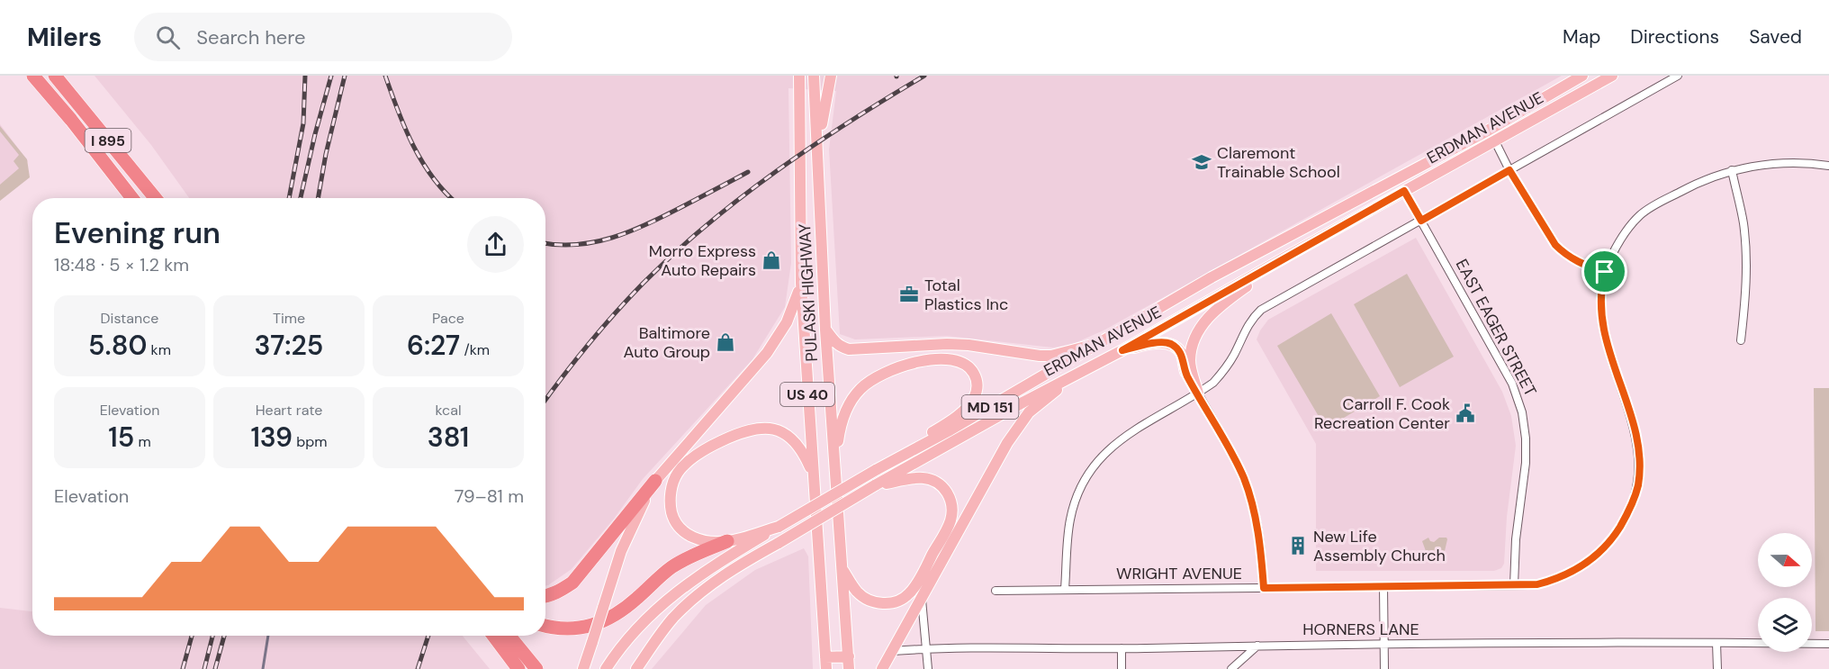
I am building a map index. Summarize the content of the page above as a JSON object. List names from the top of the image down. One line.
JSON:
{"streets":{"highway":["I 895"],"main road":["ERDMAN AVENUE","PULASKI HIGHWAY","US 40","MD 151"],"street":["EAST EAGER STREET","WRIGHT AVENUE","HORNERS LANE"]},"crossings":[["ERDMAN AVENUE","EAST EAGER STREET"],["EAST EAGER STREET","WRIGHT AVENUE"]],"places":{"school or university":["Claremont Trainable School"],"shop":["Morro Express Auto Repairs","Baltimore Auto Group"],"office":["Total Plastics Inc"],"public building":["Carroll F. Cook Recreation Center"],"building":["New Life Assembly Church"]},"north":"right","page":{"header":"Milers","search":"Search here","nav":["Map","Directions","Saved"],"heading":["Evening run","18:48 · 5 × 1.2 km"],"stats":[["Distance","5.80 km"],["Time","37:25"],["Pace","6:27 /km"],["Elevation","15 m"],["Heart rate","139 bpm"],["kcal","381"]],"chart":["Elevation","79–81 m"]}}
